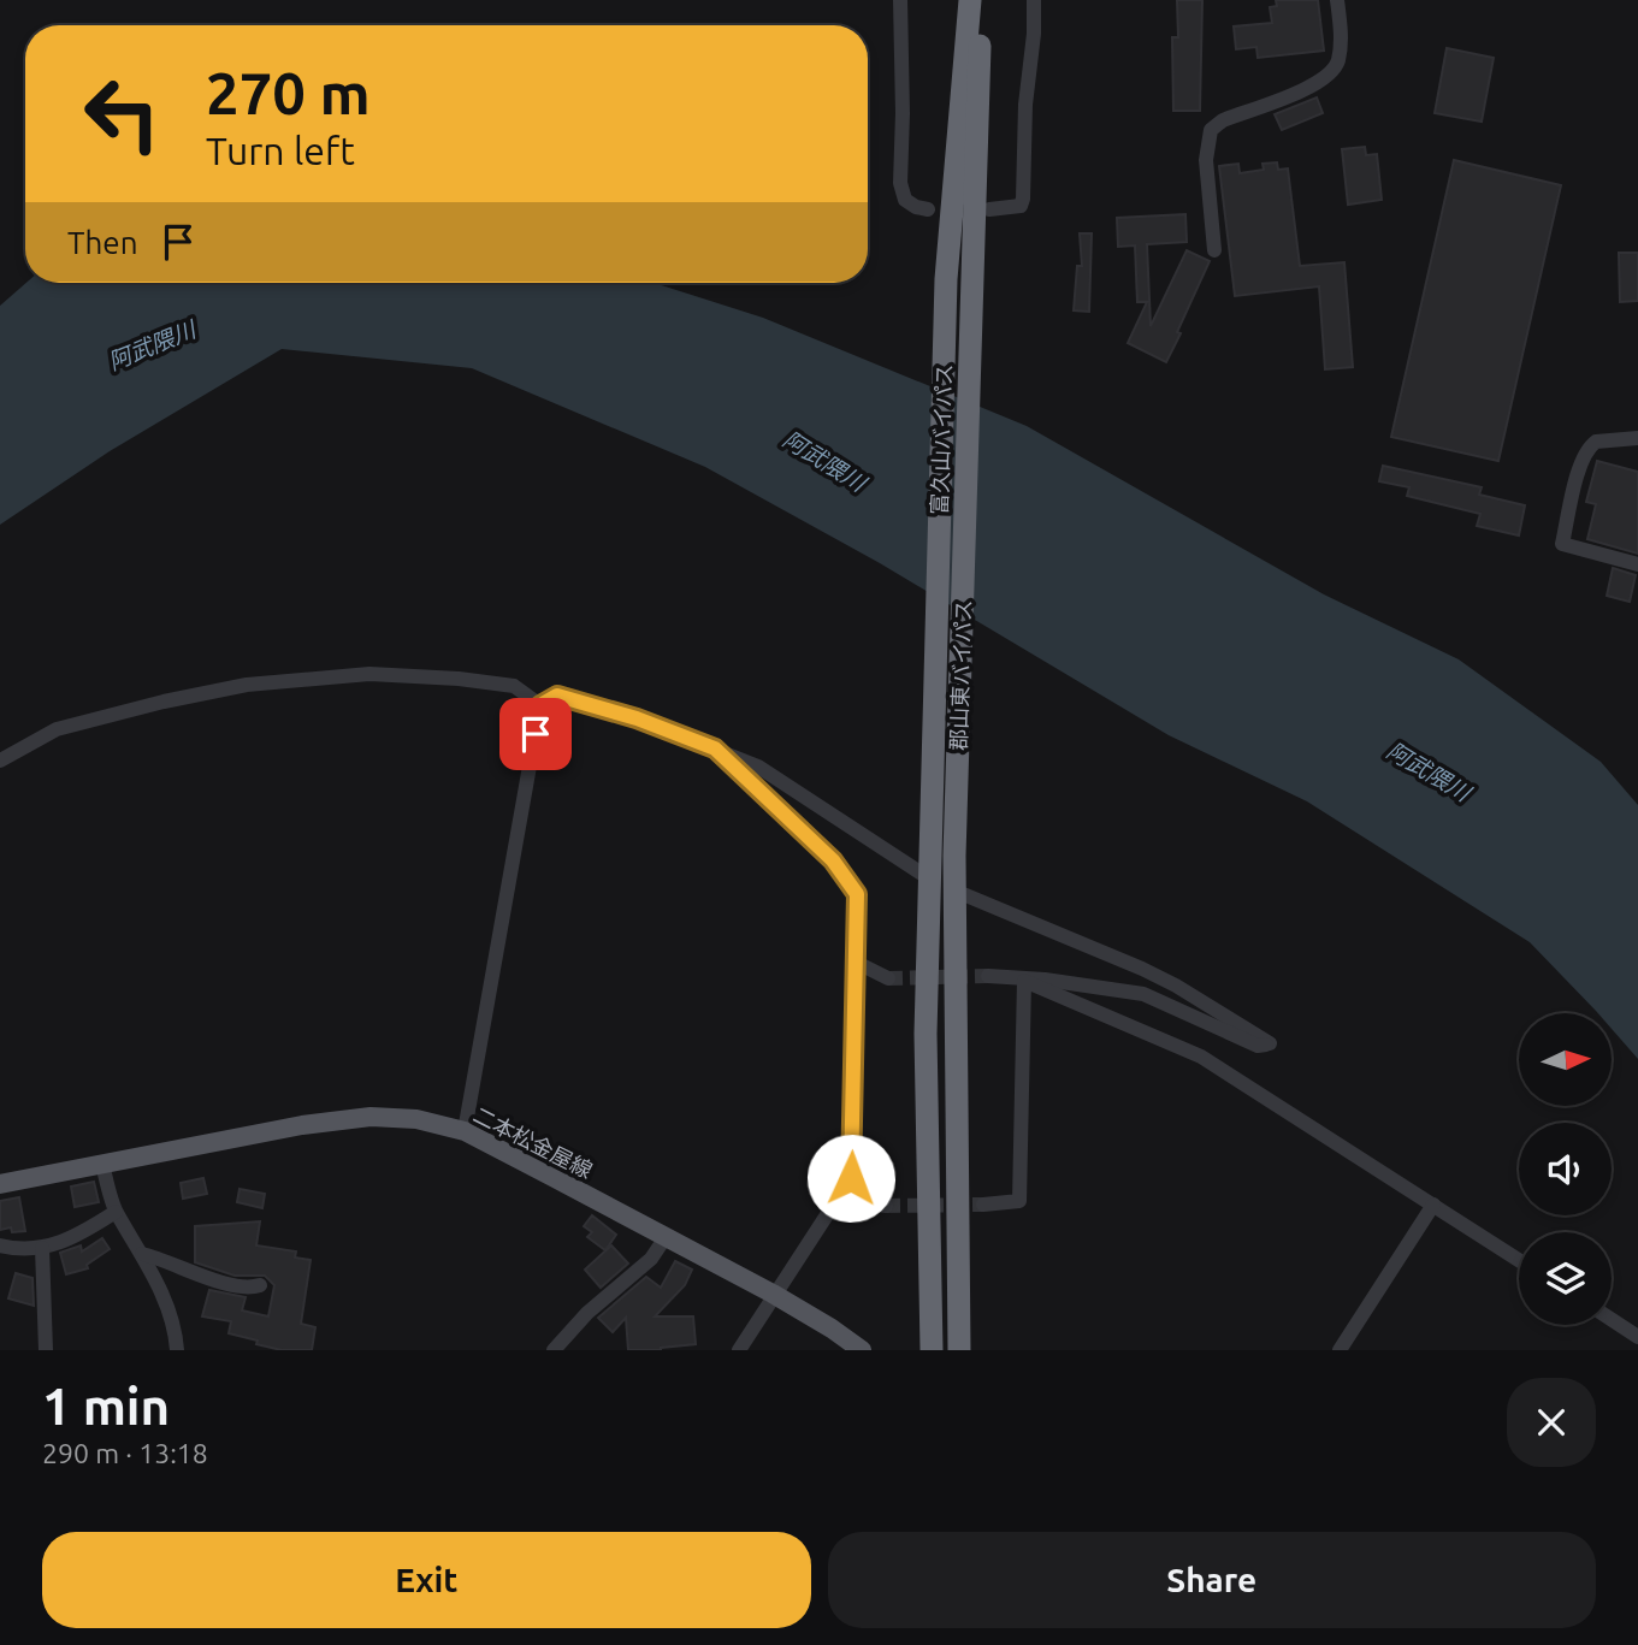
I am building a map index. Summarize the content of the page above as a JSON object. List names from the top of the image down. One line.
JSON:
{"streets":{"highway":["富久山バイパス","郡山東バイパス"],"main road":["二本松金屋線"]},"water":["阿武隈川"],"north":"right","page":{"turn":["270 m","Turn left"],"then":"Then","heading":["1 min","290 m · 13:18"],"buttons":["Exit","Share"]}}
